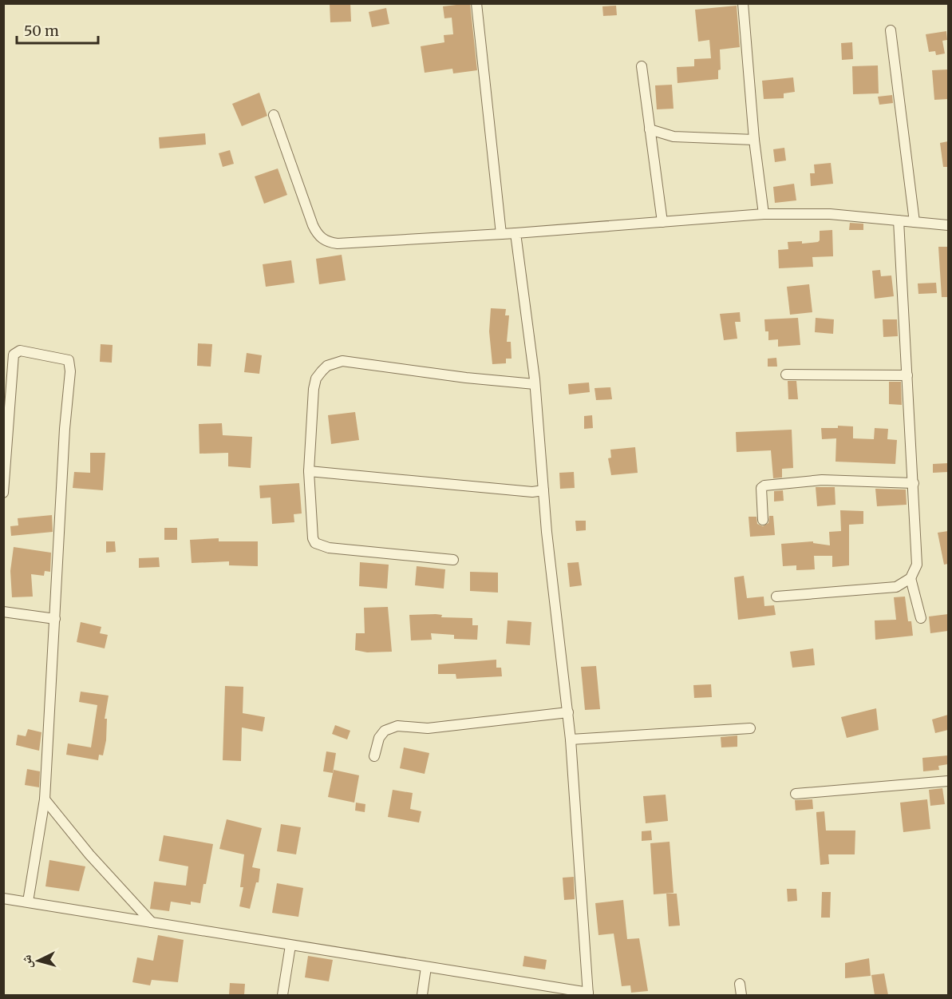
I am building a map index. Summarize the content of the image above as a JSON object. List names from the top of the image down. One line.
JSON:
{"scale_bar":"50 m","north":"left"}
